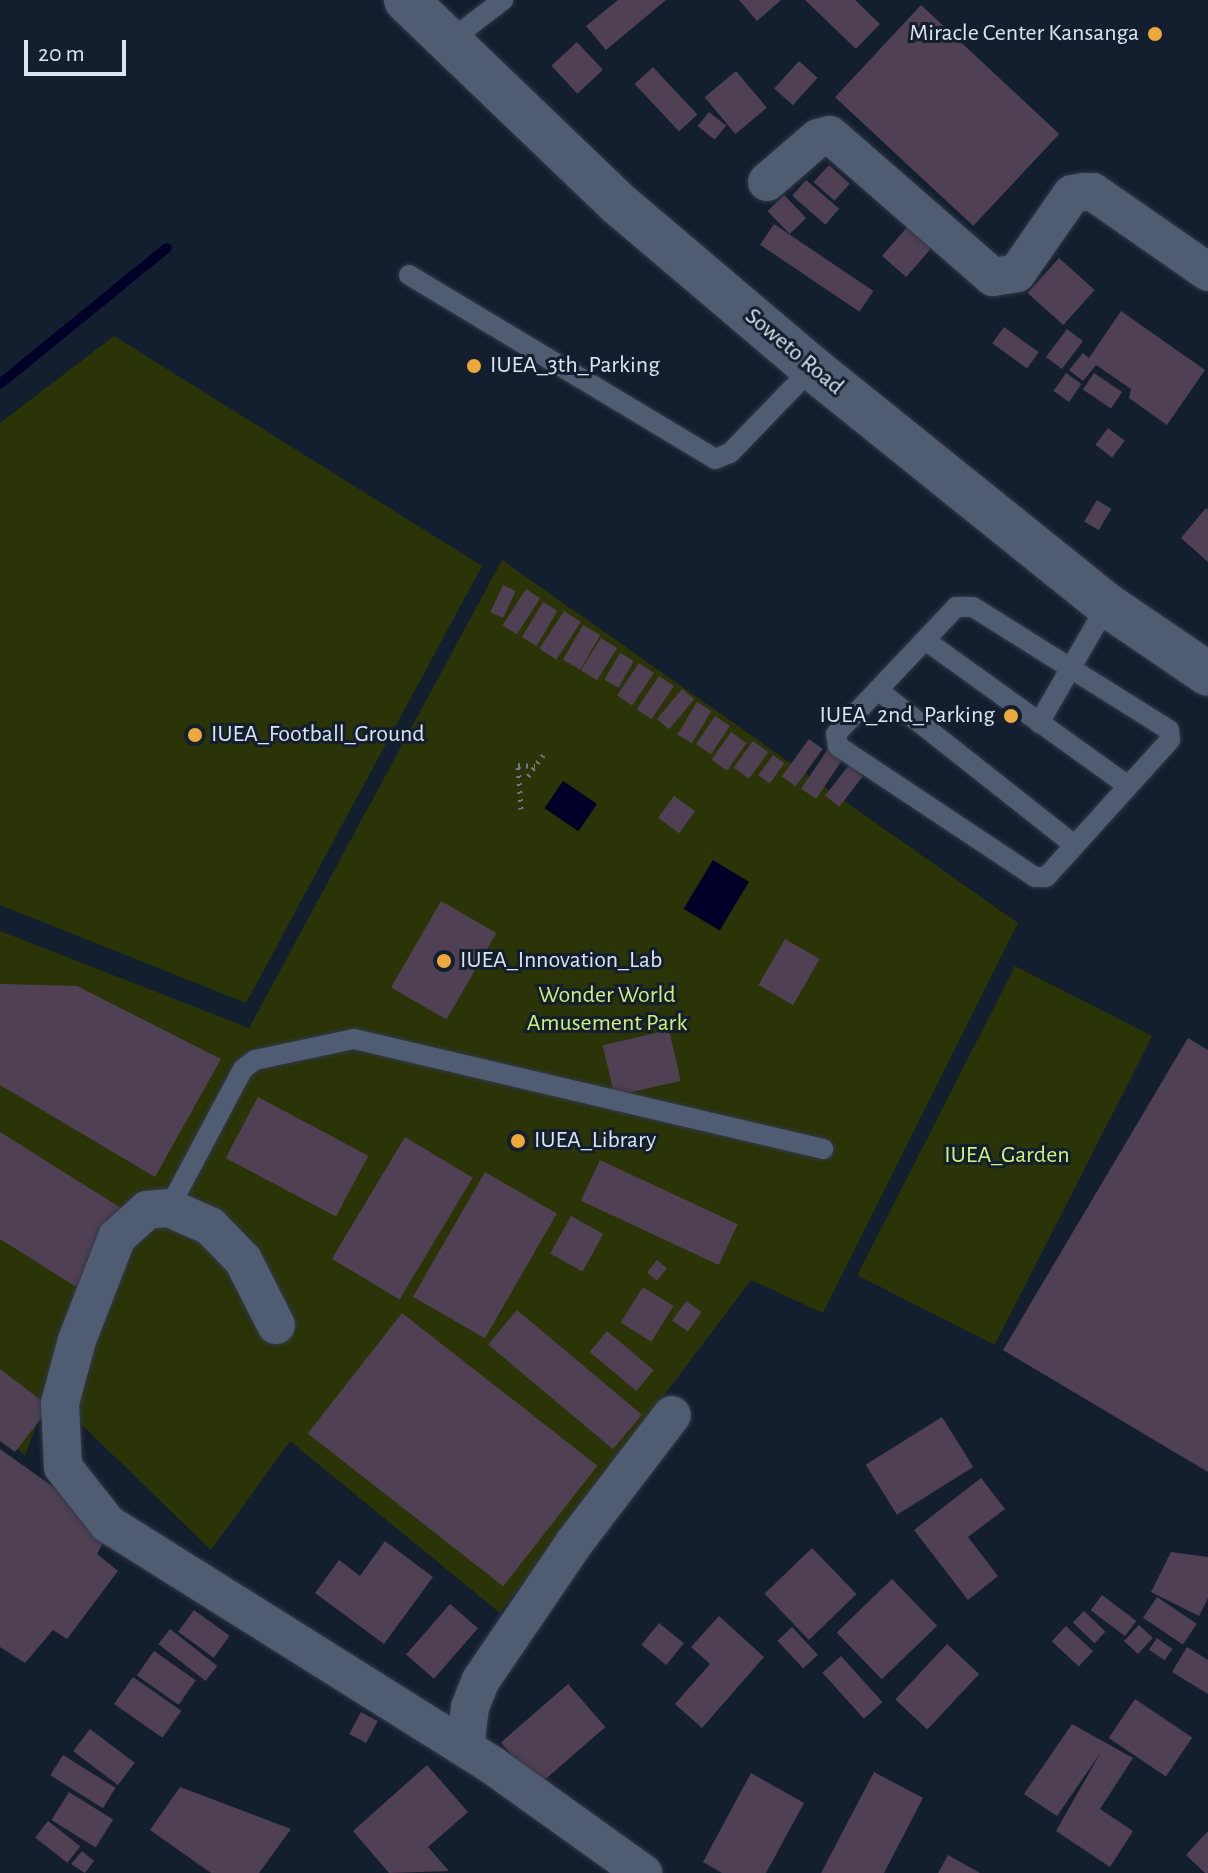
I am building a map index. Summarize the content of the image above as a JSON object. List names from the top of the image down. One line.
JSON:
{"streets":{"street":["Soweto Road"]},"parks":["Wonder World Amusement Park","IUEA_Garden"],"places":["Miracle Center Kansanga","IUEA_3th_Parking","IUEA_2nd_Parking","IUEA_Football_Ground","IUEA_Innovation_Lab","IUEA_Library"],"scale_bar":"20 m"}
